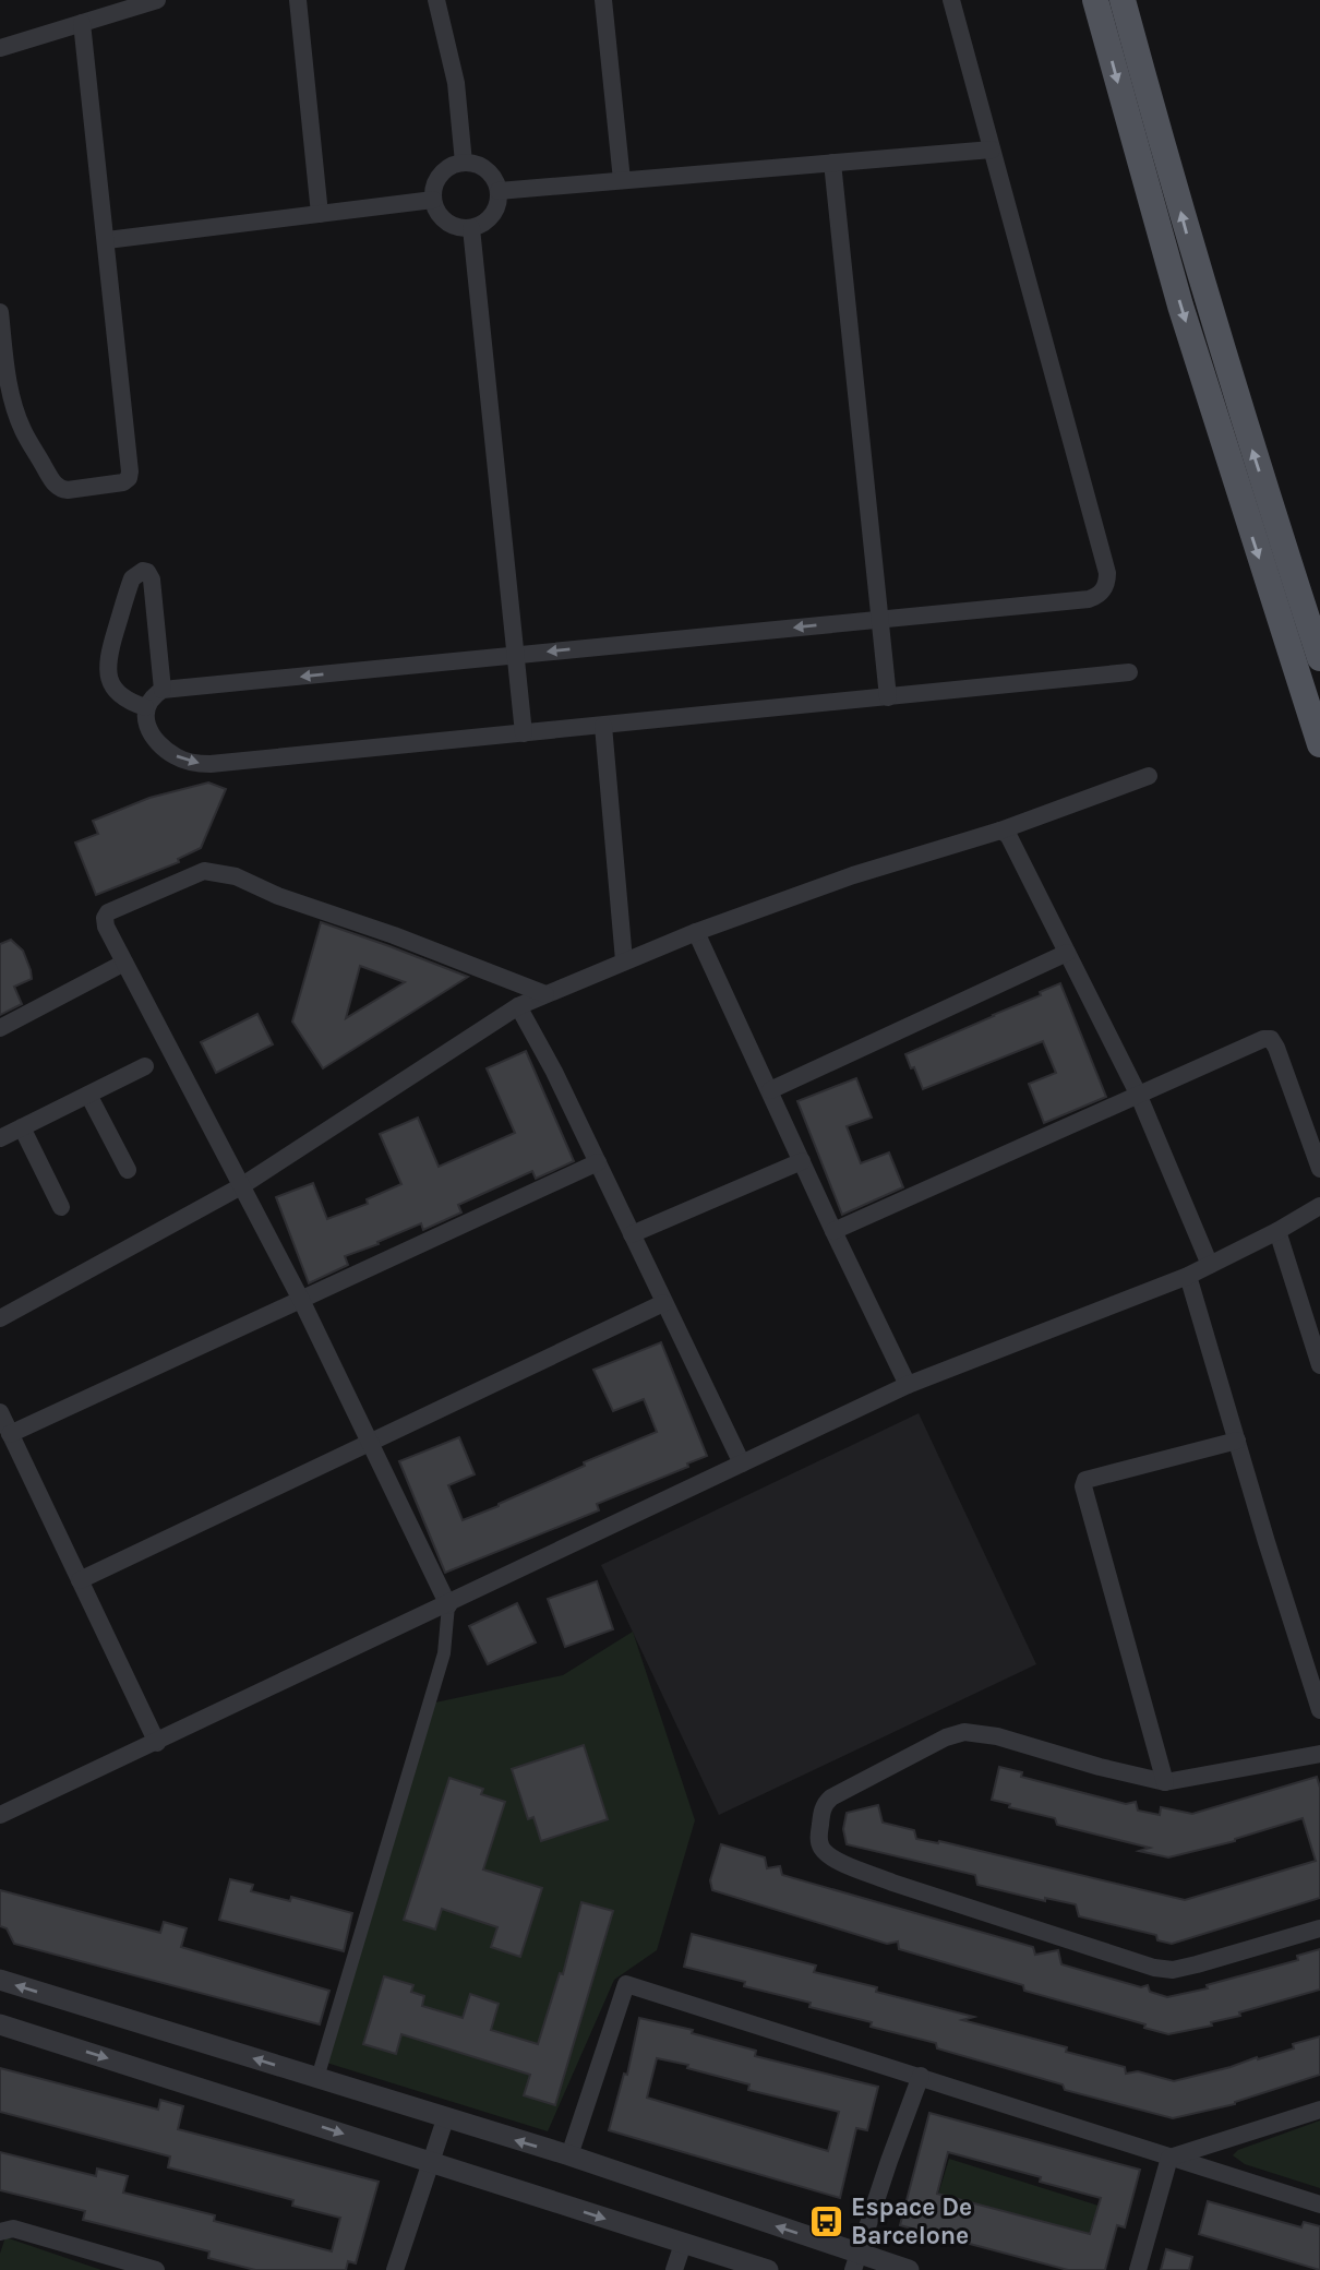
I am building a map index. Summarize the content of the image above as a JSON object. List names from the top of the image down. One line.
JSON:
{"places":{"bus stop":["Espace De Barcelone"]}}
